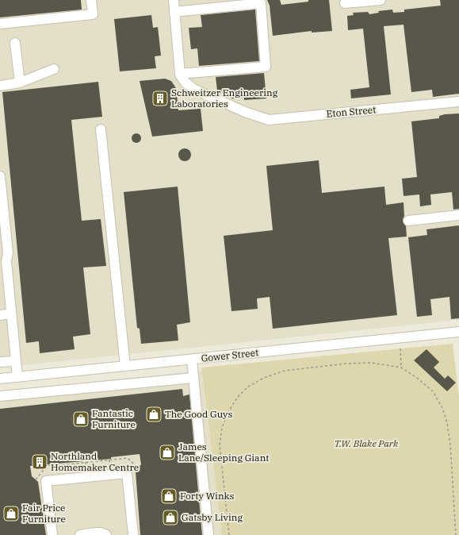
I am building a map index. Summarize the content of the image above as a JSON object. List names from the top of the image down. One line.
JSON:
{"streets":{"street":["Eton Street","Gower Street"]},"parks":["T.W. Blake Park"],"places":{"building":["Schweitzer Engineering Laboratories","Northland Homemaker Centre"],"shop":["The Good Guys","Fantastic Furniture","James Lane/Sleeping Giant","Forty Winks","Fair Price Furniture","Gatsby Living"]}}
